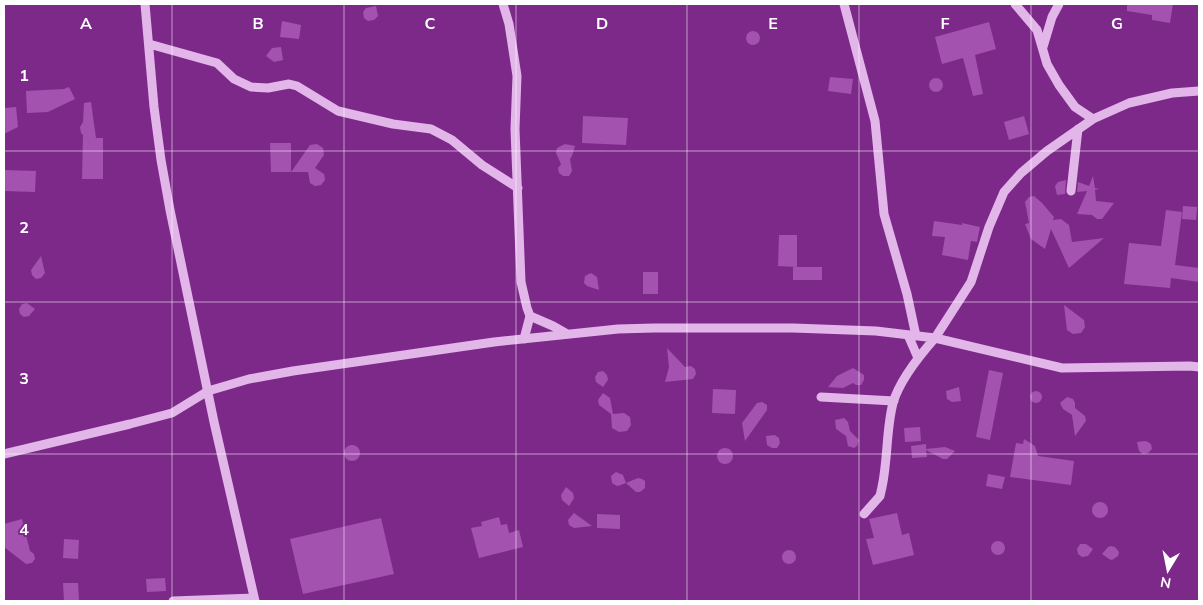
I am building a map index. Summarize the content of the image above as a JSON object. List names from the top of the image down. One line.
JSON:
{"north":"bottom","grid":{"columns":["A","B","C","D","E","F","G"],"rows":["1","2","3","4"]}}
